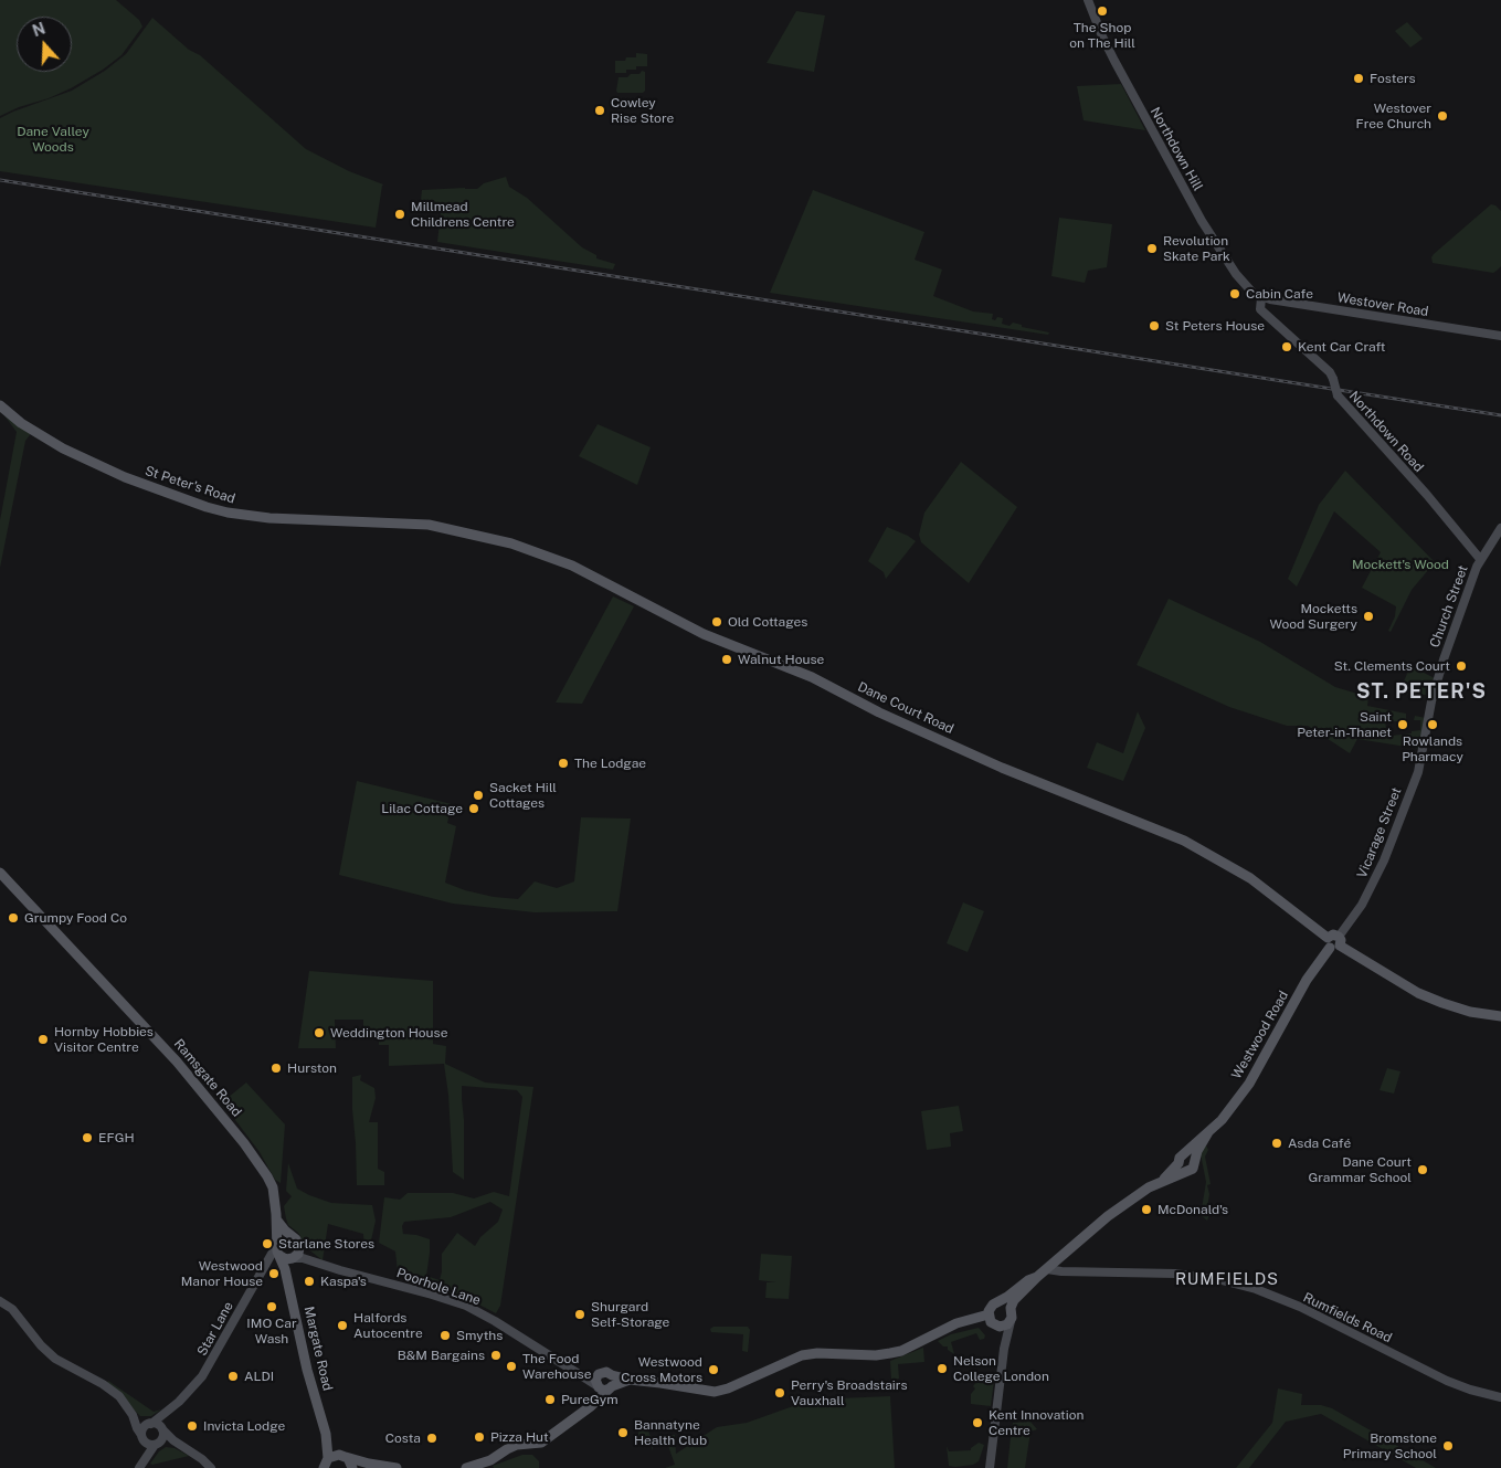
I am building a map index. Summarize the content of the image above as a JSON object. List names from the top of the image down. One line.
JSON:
{"streets":{"main road":["St Peter's Road","Dane Court Road","Westwood Road","Ramsgate Road","Margate Road"],"street":["Northdown Hill","Westover Road","Northdown Road","Church Street","Vicarage Street","Poorhole Lane","Rumfields Road","Star Lane"]},"crossings":[["Northdown Hill","Westover Road"],["Northdown Hill","Northdown Road"],["Westover Road","Northdown Road"],["Northdown Road","Church Street"],["St Peter's Road","Dane Court Road"],["Church Street","Vicarage Street"],["Dane Court Road","Vicarage Street"],["Dane Court Road","Westwood Road"],["Vicarage Street","Westwood Road"],["Ramsgate Road","Poorhole Lane"],["Ramsgate Road","Star Lane"],["Ramsgate Road","Margate Road"],["Poorhole Lane","Star Lane"],["Poorhole Lane","Margate Road"],["Star Lane","Margate Road"]],"districts":["ST. PETER'S","RUMFIELDS"],"parks":["Dane Valley Woods","Mockett's Wood"],"places":["The Shop on The Hill","Fosters","Cowley Rise Store","Westover Free Church","Millmead Childrens Centre","Revolution Skate Park","Cabin Cafe","St Peters House","Kent Car Craft","Mocketts Wood Surgery","Old Cottages","Walnut House","St. Clements Court","Saint Peter-in-Thanet","Rowlands Pharmacy","The Lodgae","Sacket Hill Cottages","Lilac Cottage","Grumpy Food Co","Weddington House","Hornby Hobbies Visitor Centre","Hurston","EFGH","Asda Café","Dane Court Grammar School","McDonald's","Starlane Stores","Westwood Manor House","Kaspa's","IMO Car Wash","Shurgard Self-Storage","Halfords Autocentre","Smyths","B&M Bargains","The Food Warehouse","Nelson College London","Westwood Cross Motors","ALDI","Perry's Broadstairs Vauxhall","PureGym","Kent Innovation Centre","Invicta Lodge","Bannatyne Health Club","Pizza Hut","Costa","Bromstone Primary School"],"north":"top"}
